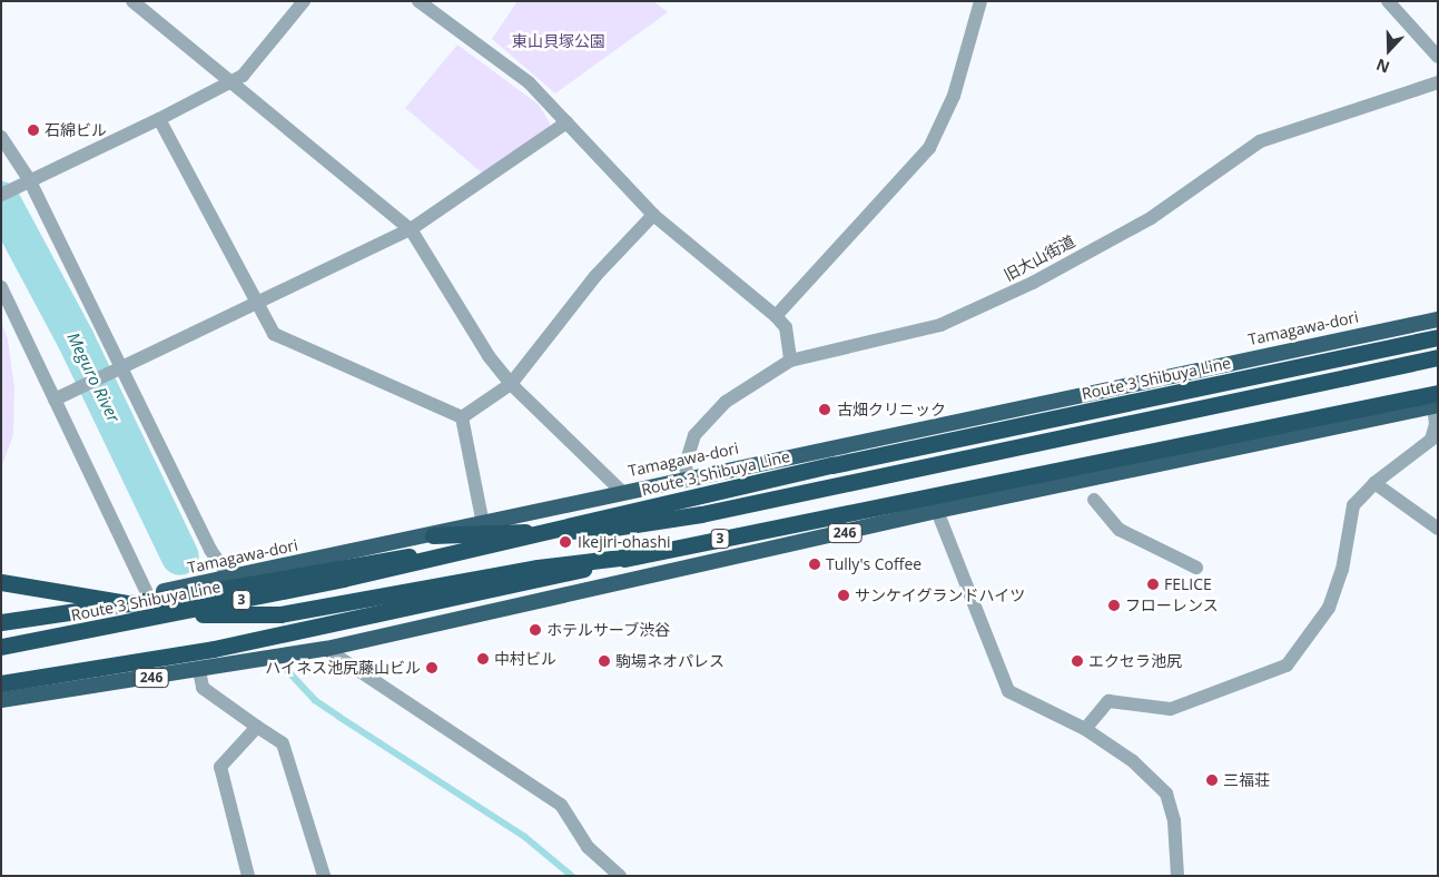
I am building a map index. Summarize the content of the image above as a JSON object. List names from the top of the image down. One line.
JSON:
{"streets":{"highway":["Tamagawa-dori","Route 3 Shibuya Line","246","3"],"street":["旧大山街道"]},"crossings":[["旧大山街道","Tamagawa-dori"]],"water":["Meguro River"],"parks":["東山貝塚公園"],"places":["石綿ビル","古畑クリニック","Ikejiri-ohashi","Tully's Coffee","FELICE","サンケイグランドハイツ","フローレンス","ホテルサーブ渋谷","中村ビル","駒場ネオパレス","エクセラ池尻","ハイネス池尻藤山ビル","三福荘"],"north":"bottom"}
